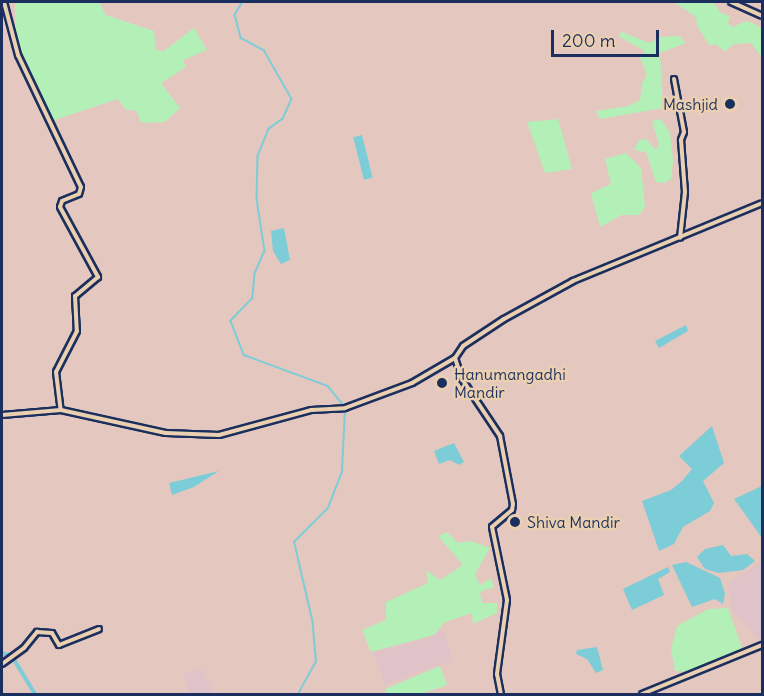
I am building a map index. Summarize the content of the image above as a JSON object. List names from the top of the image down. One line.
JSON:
{"places":["Mashjid","Hanumangadhi Mandir","Shiva Mandir"],"scale_bar":"200 m"}
